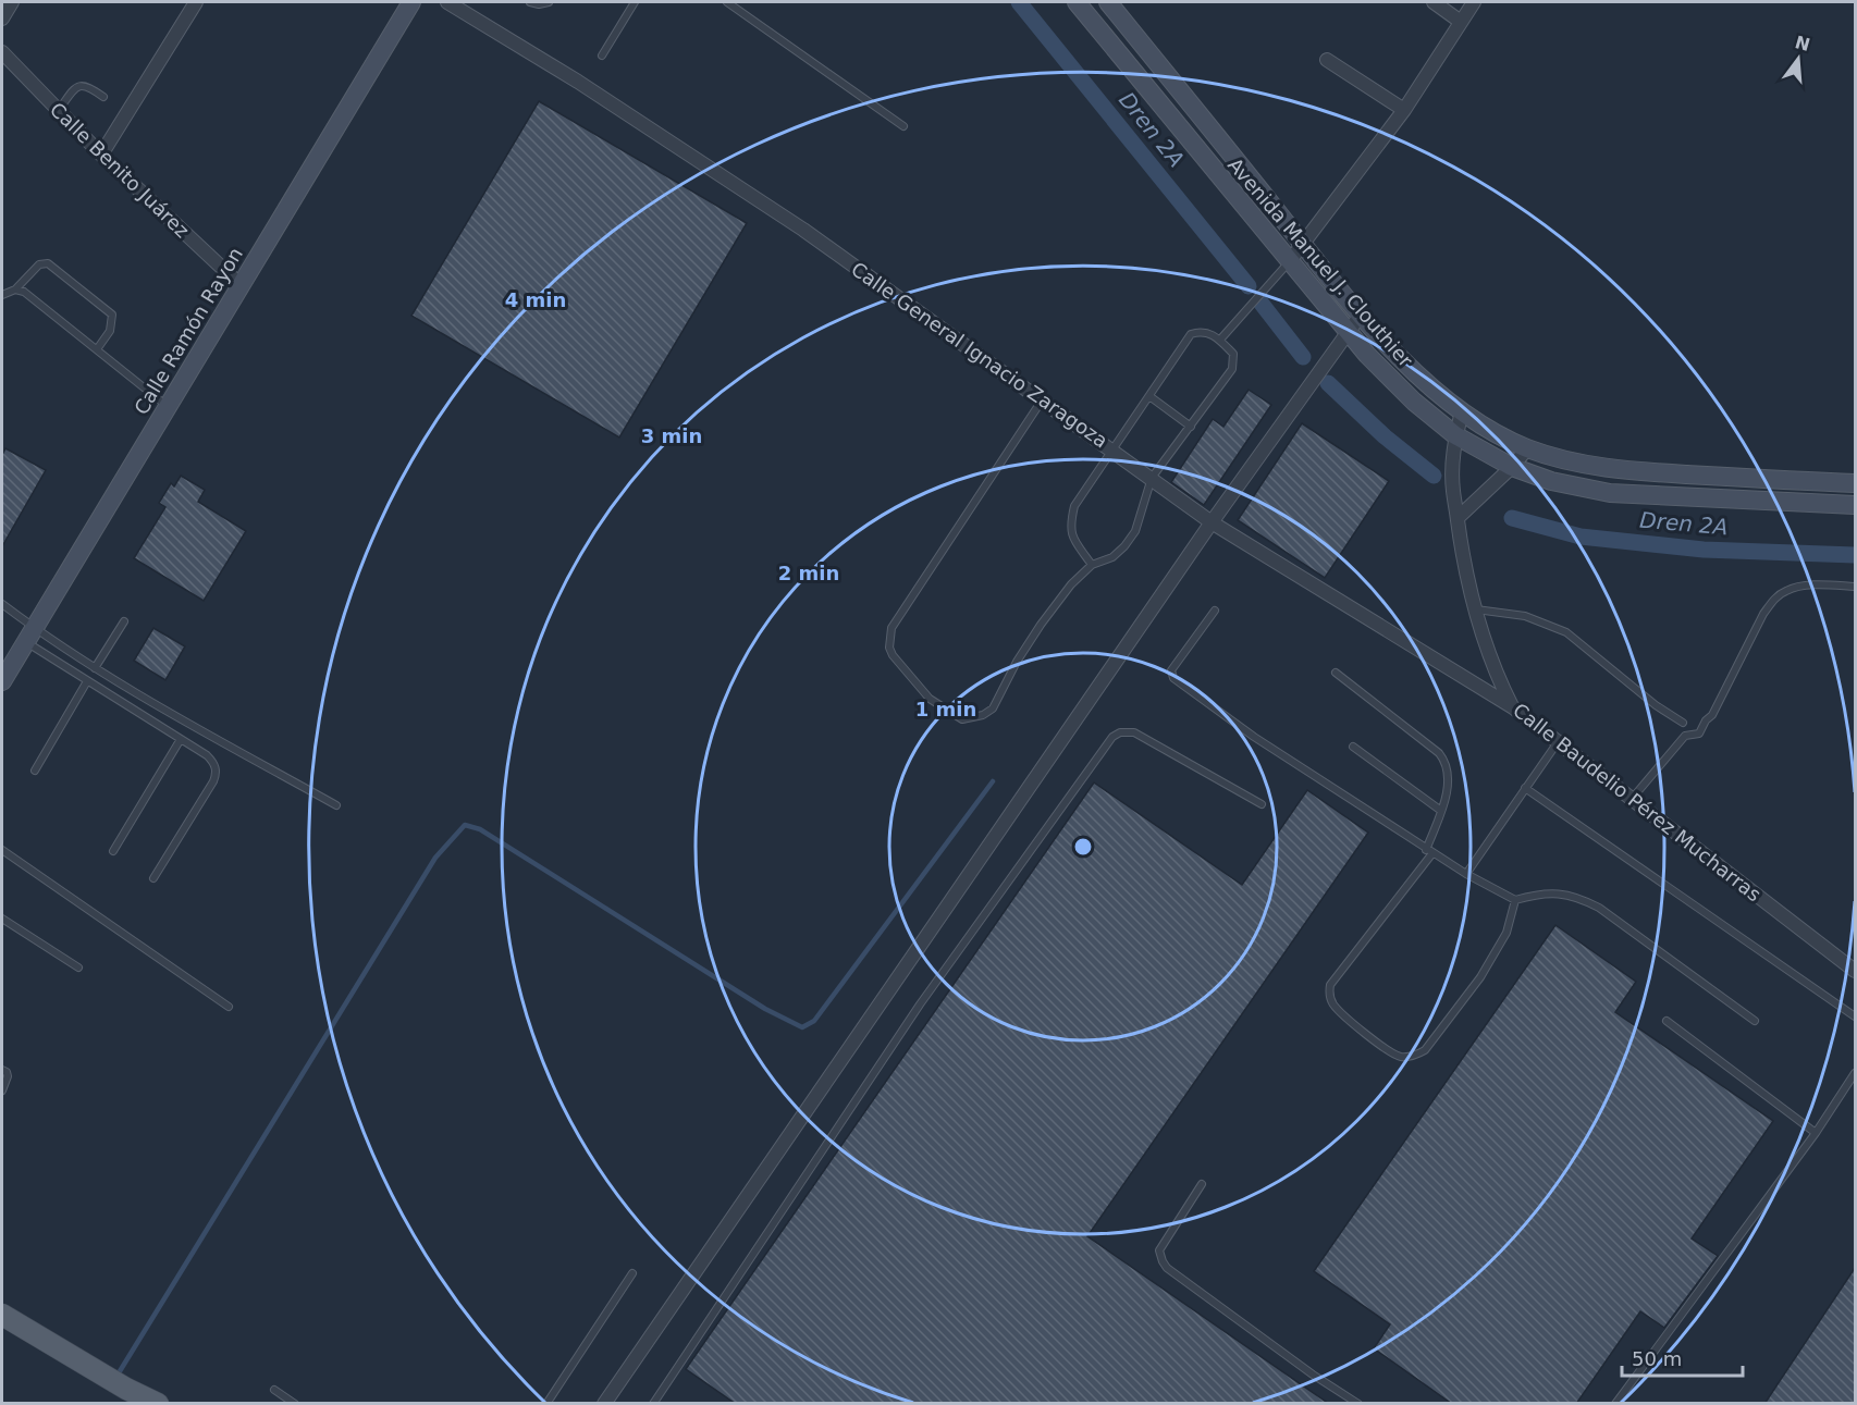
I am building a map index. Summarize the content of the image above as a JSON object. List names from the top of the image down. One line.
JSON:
{"streets":{"main road":["Avenida Manuel J. Clouthier","Calle Ramón Rayon"],"street":["Calle Benito Juárez","Calle General Ignacio Zaragoza","Calle Baudelio Pérez Mucharras"]},"crossings":[["Calle Benito Juárez","Calle Ramón Rayon"],["Avenida Manuel J. Clouthier","Calle Baudelio Pérez Mucharras"],["Calle General Ignacio Zaragoza","Calle Baudelio Pérez Mucharras"]],"water":["Dren 2A"],"scale_bar":"50 m","north":"top","rings":["4 min","3 min","2 min","1 min"]}
